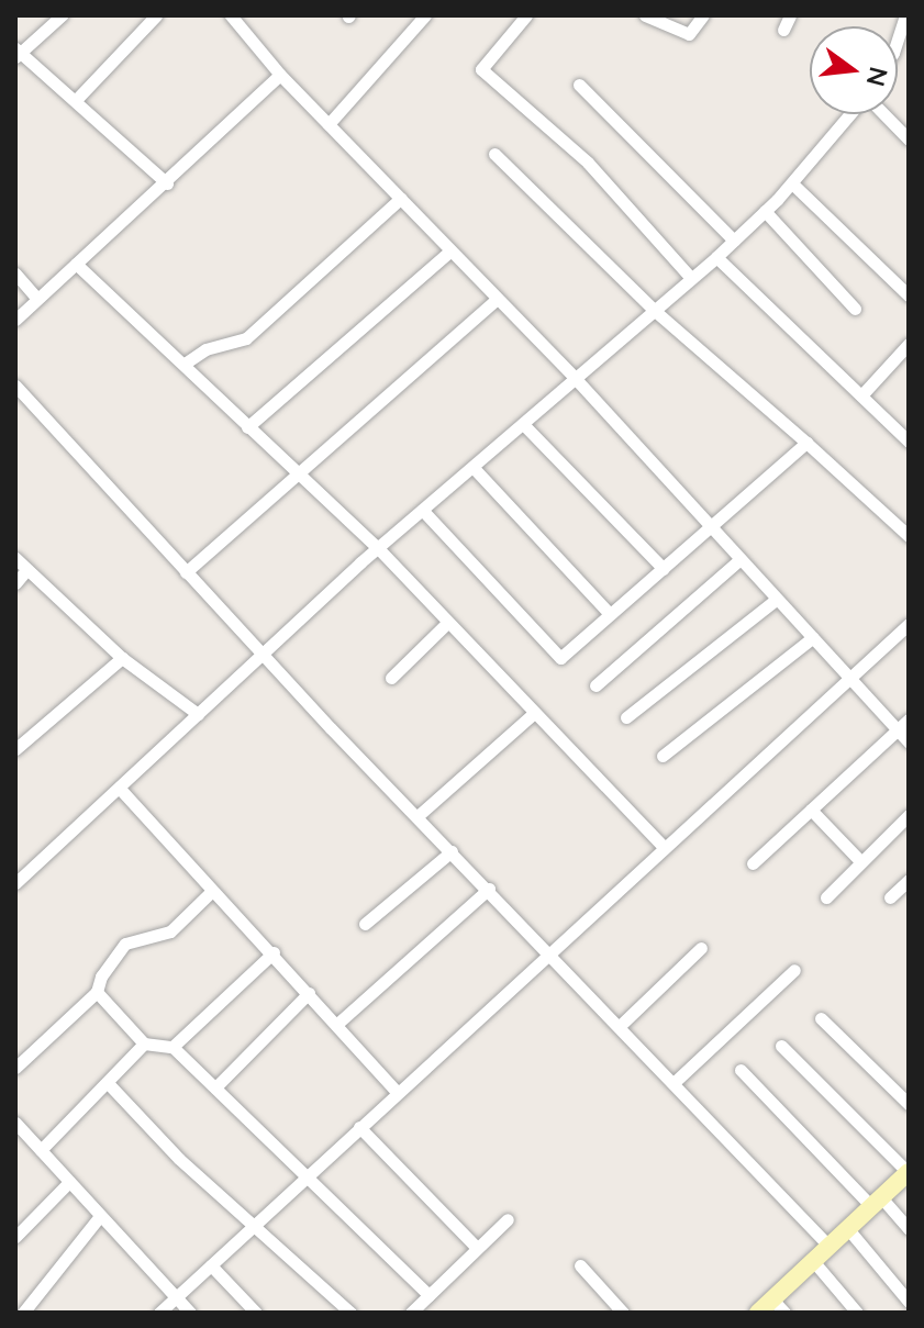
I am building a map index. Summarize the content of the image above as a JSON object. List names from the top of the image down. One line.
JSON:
{"north":"right"}
